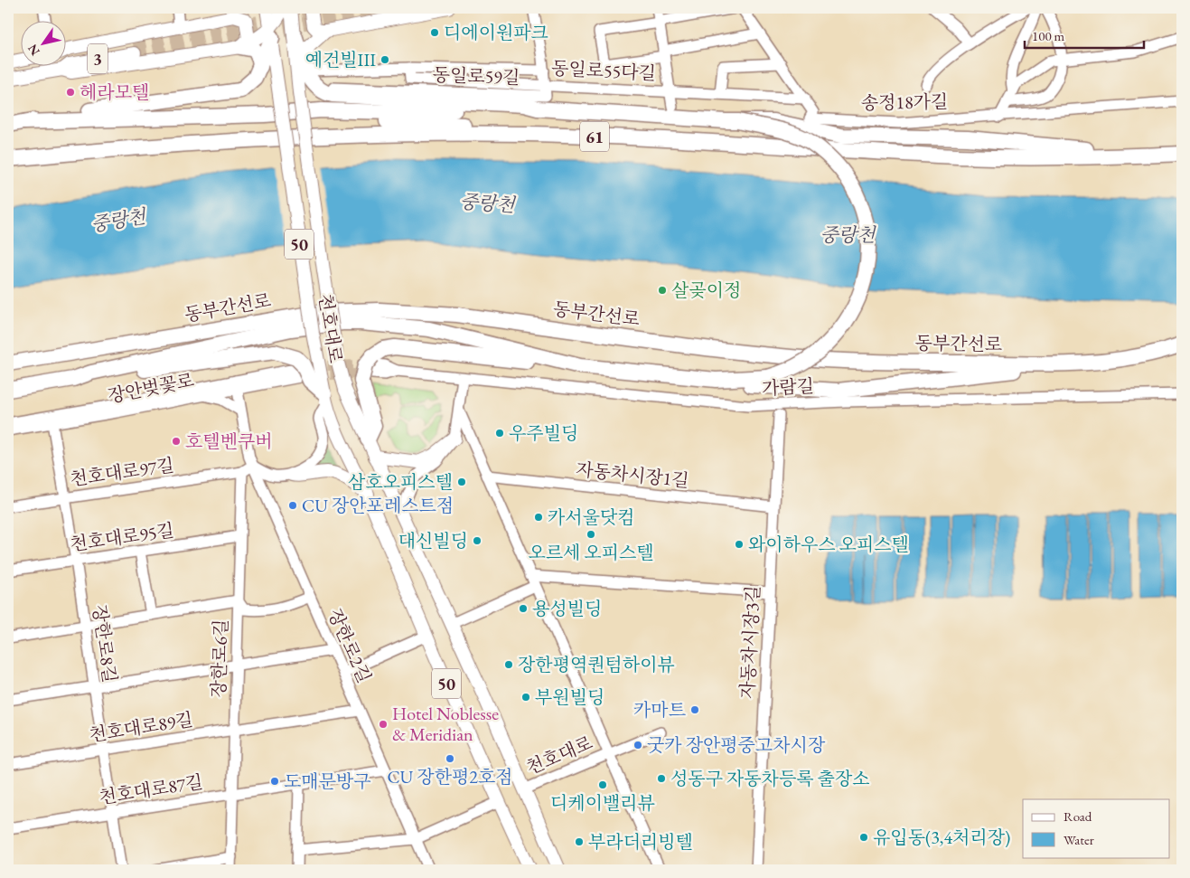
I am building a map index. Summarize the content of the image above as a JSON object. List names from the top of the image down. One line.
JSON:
{"streets":{"highway":["61","동부간선로"],"main road":["3","50","천호대로"],"street":["동일로55다길","동일로59길","송정18가길","가람길","장안벚꽃로","천호대로97길","자동차시장1길","천호대로95길","자동차시장3길","장한로8길","장한로2길","장한로6길","천호대로89길","천호대로87길"]},"crossings":[["동일로55다길","동일로59길"],["동일로55다길","송정18가길"],["장안벚꽃로","장한로8길"],["천호대로97길","장한로8길"],["천호대로97길","장한로6길"],["자동차시장1길","자동차시장3길"],["천호대로95길","장한로8길"],["천호대로95길","장한로6길"],["장한로8길","천호대로89길"],["장한로8길","천호대로87길"],["장한로2길","천호대로89길"],["장한로2길","천호대로87길"],["장한로6길","천호대로89길"],["장한로6길","천호대로87길"]],"water":["중랑천"],"places":["디에이원파크","예건빌III","헤라모텔","살곶이정","우주빌딩","호텔벤쿠버","삼호오피스텔","CU 장안포레스트점","카서울닷컴","오르세 오피스텔","대신빌딩","와이하우스 오피스텔","용성빌딩","장한평역퀀텀하이뷰","부원빌딩","카마트","Hotel Noblesse & Meridian","굿카 장안평중고차시장","CU 장한평2호점","성동구 자동차등록 출장소","도매문방구","디케이밸리뷰","유입동(3,4처리장)","부라더리빙텔"],"legend":["Road","Water"],"scale_bar":"100 m","north":"bottom left"}
